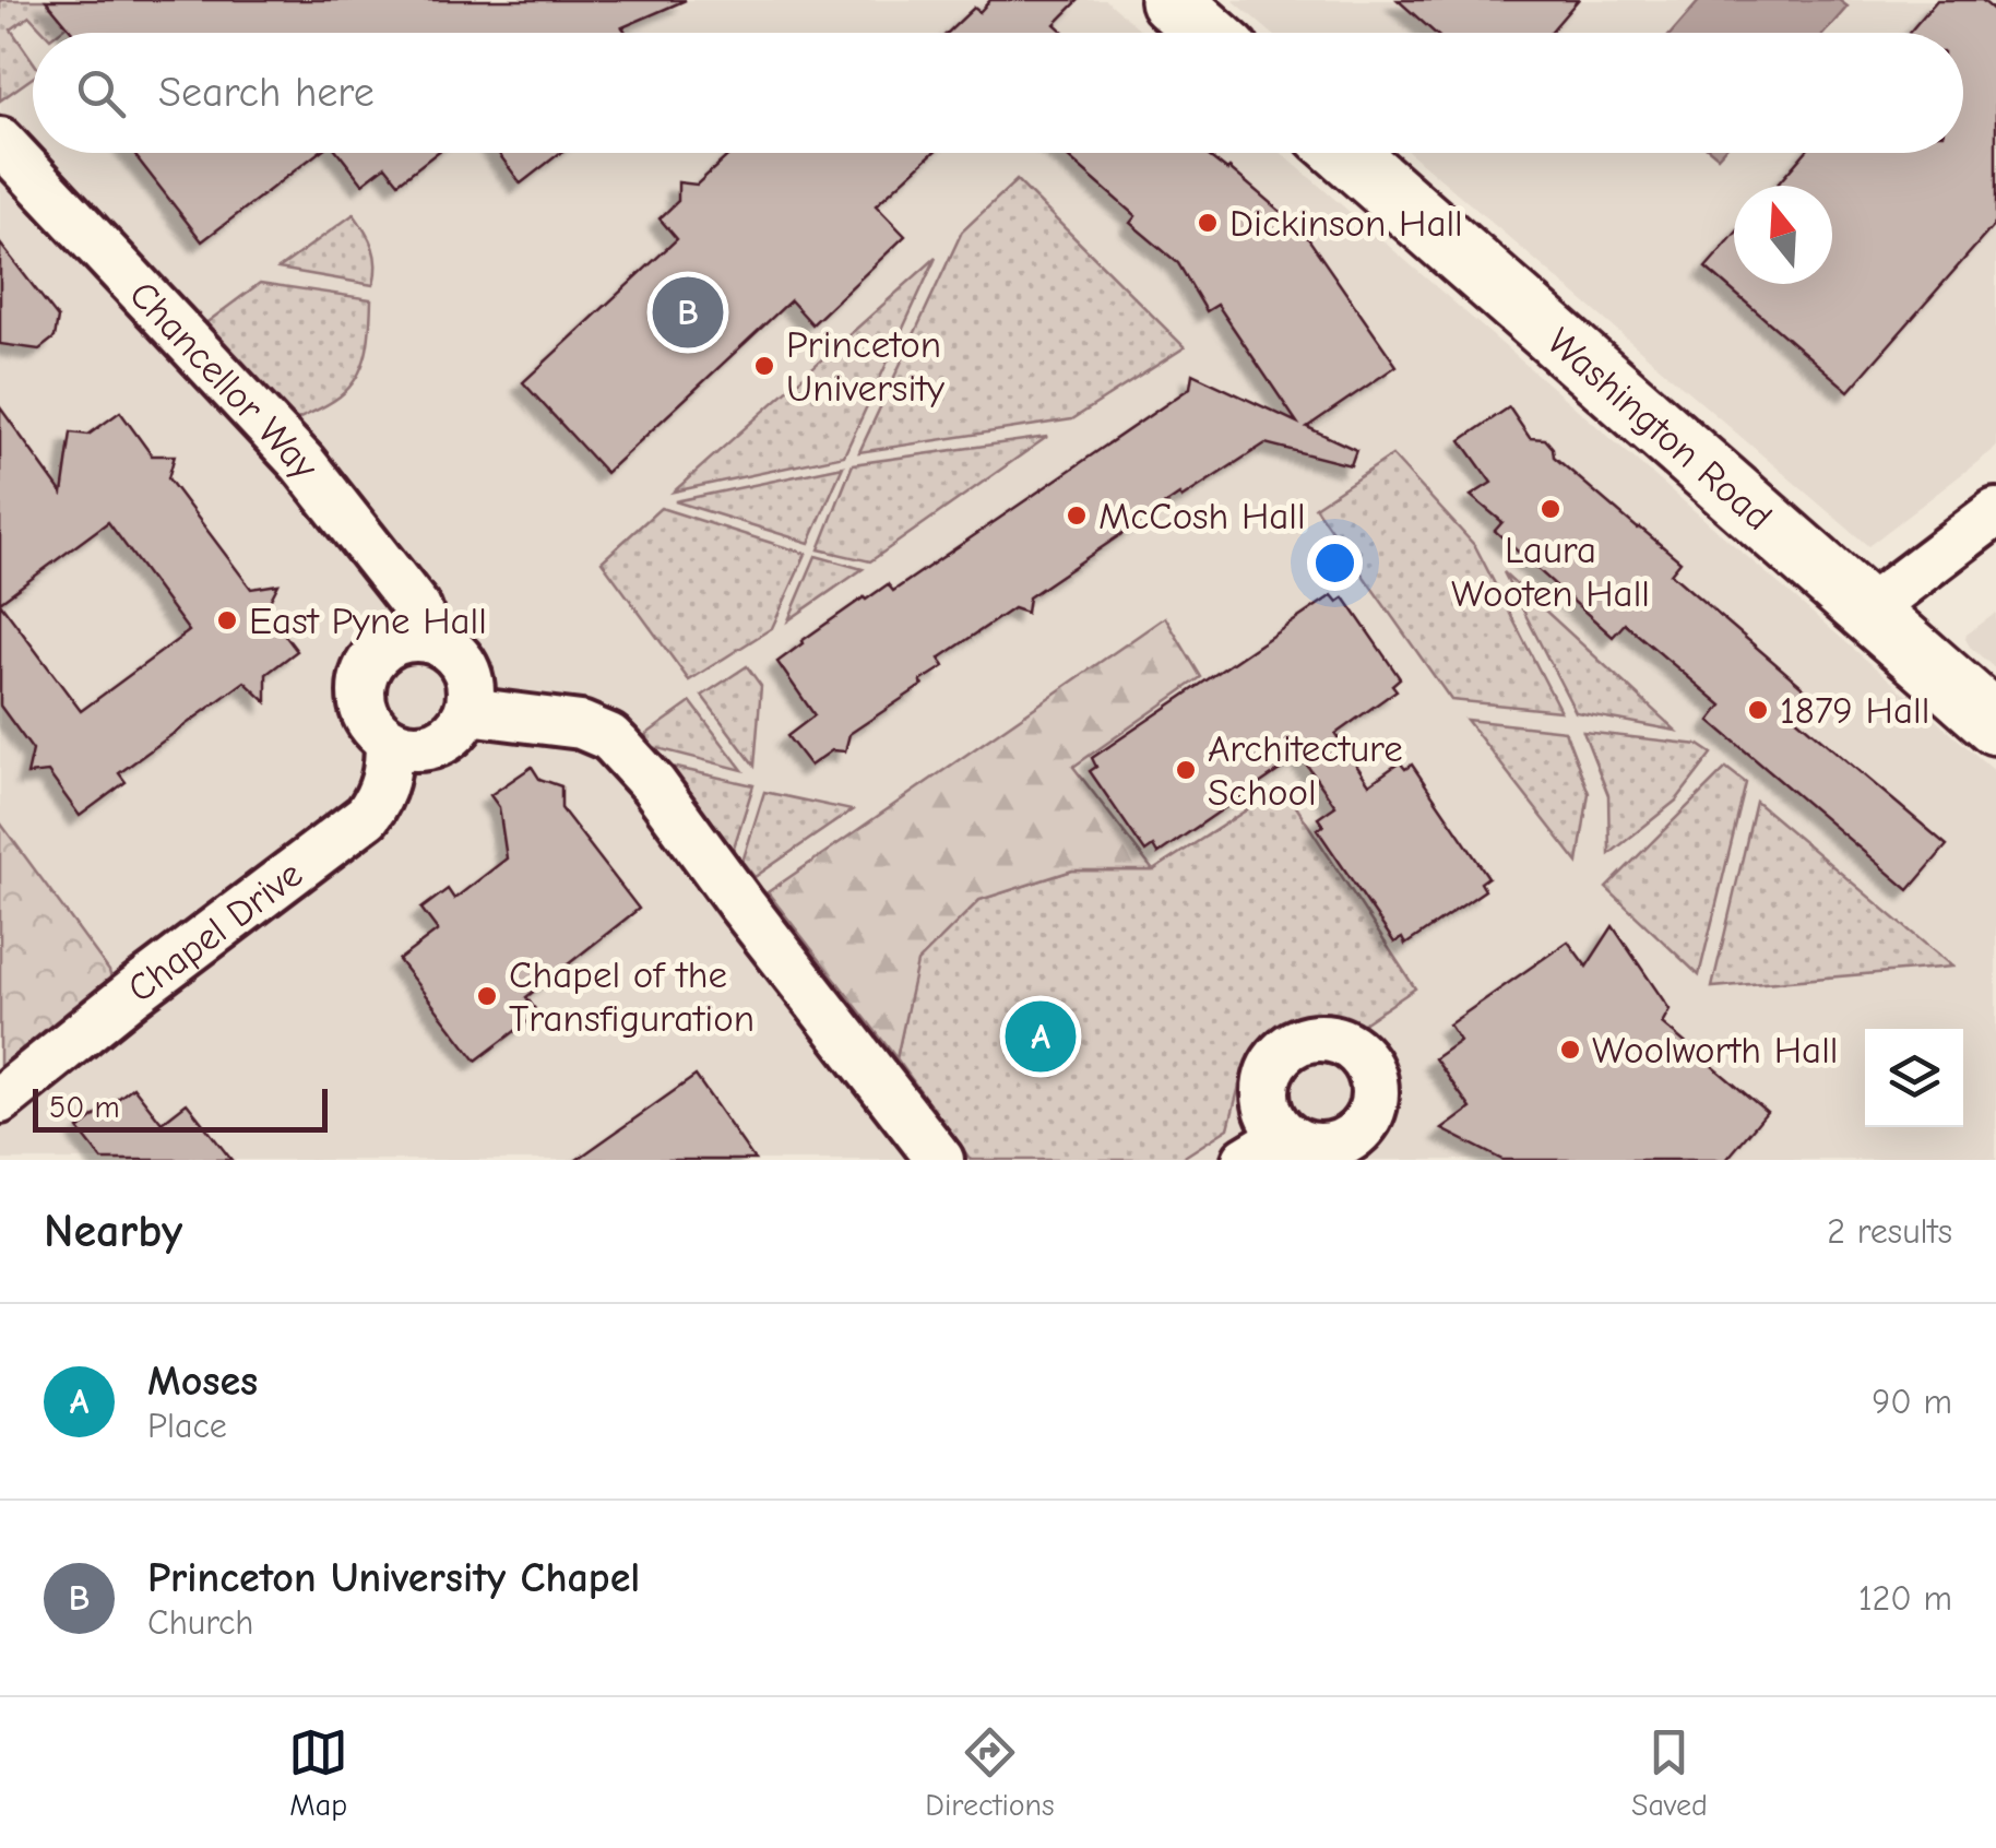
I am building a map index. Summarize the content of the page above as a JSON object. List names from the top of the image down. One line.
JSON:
{"streets":{"main road":["Washington Road"],"street":["Chancellor Way","Chapel Drive"]},"crossings":[["Chancellor Way","Chapel Drive"]],"places":["Dickinson Hall","Princeton University","Laura Wooten Hall","McCosh Hall","East Pyne Hall","1879 Hall","Architecture School","Chapel of the Transfiguration","Woolworth Hall"],"scale_bar":"50 m","north":"top","page":{"search":"Search here","pins":["B","A"],"scale":"50 m","heading":["Nearby","2 results"],"list":[{"mark":"A","name":"Moses","note":"Place","value":"90 m"},{"mark":"B","name":"Princeton University Chapel","note":"Church","value":"120 m"}],"nav":["Map","Directions","Saved"]}}
